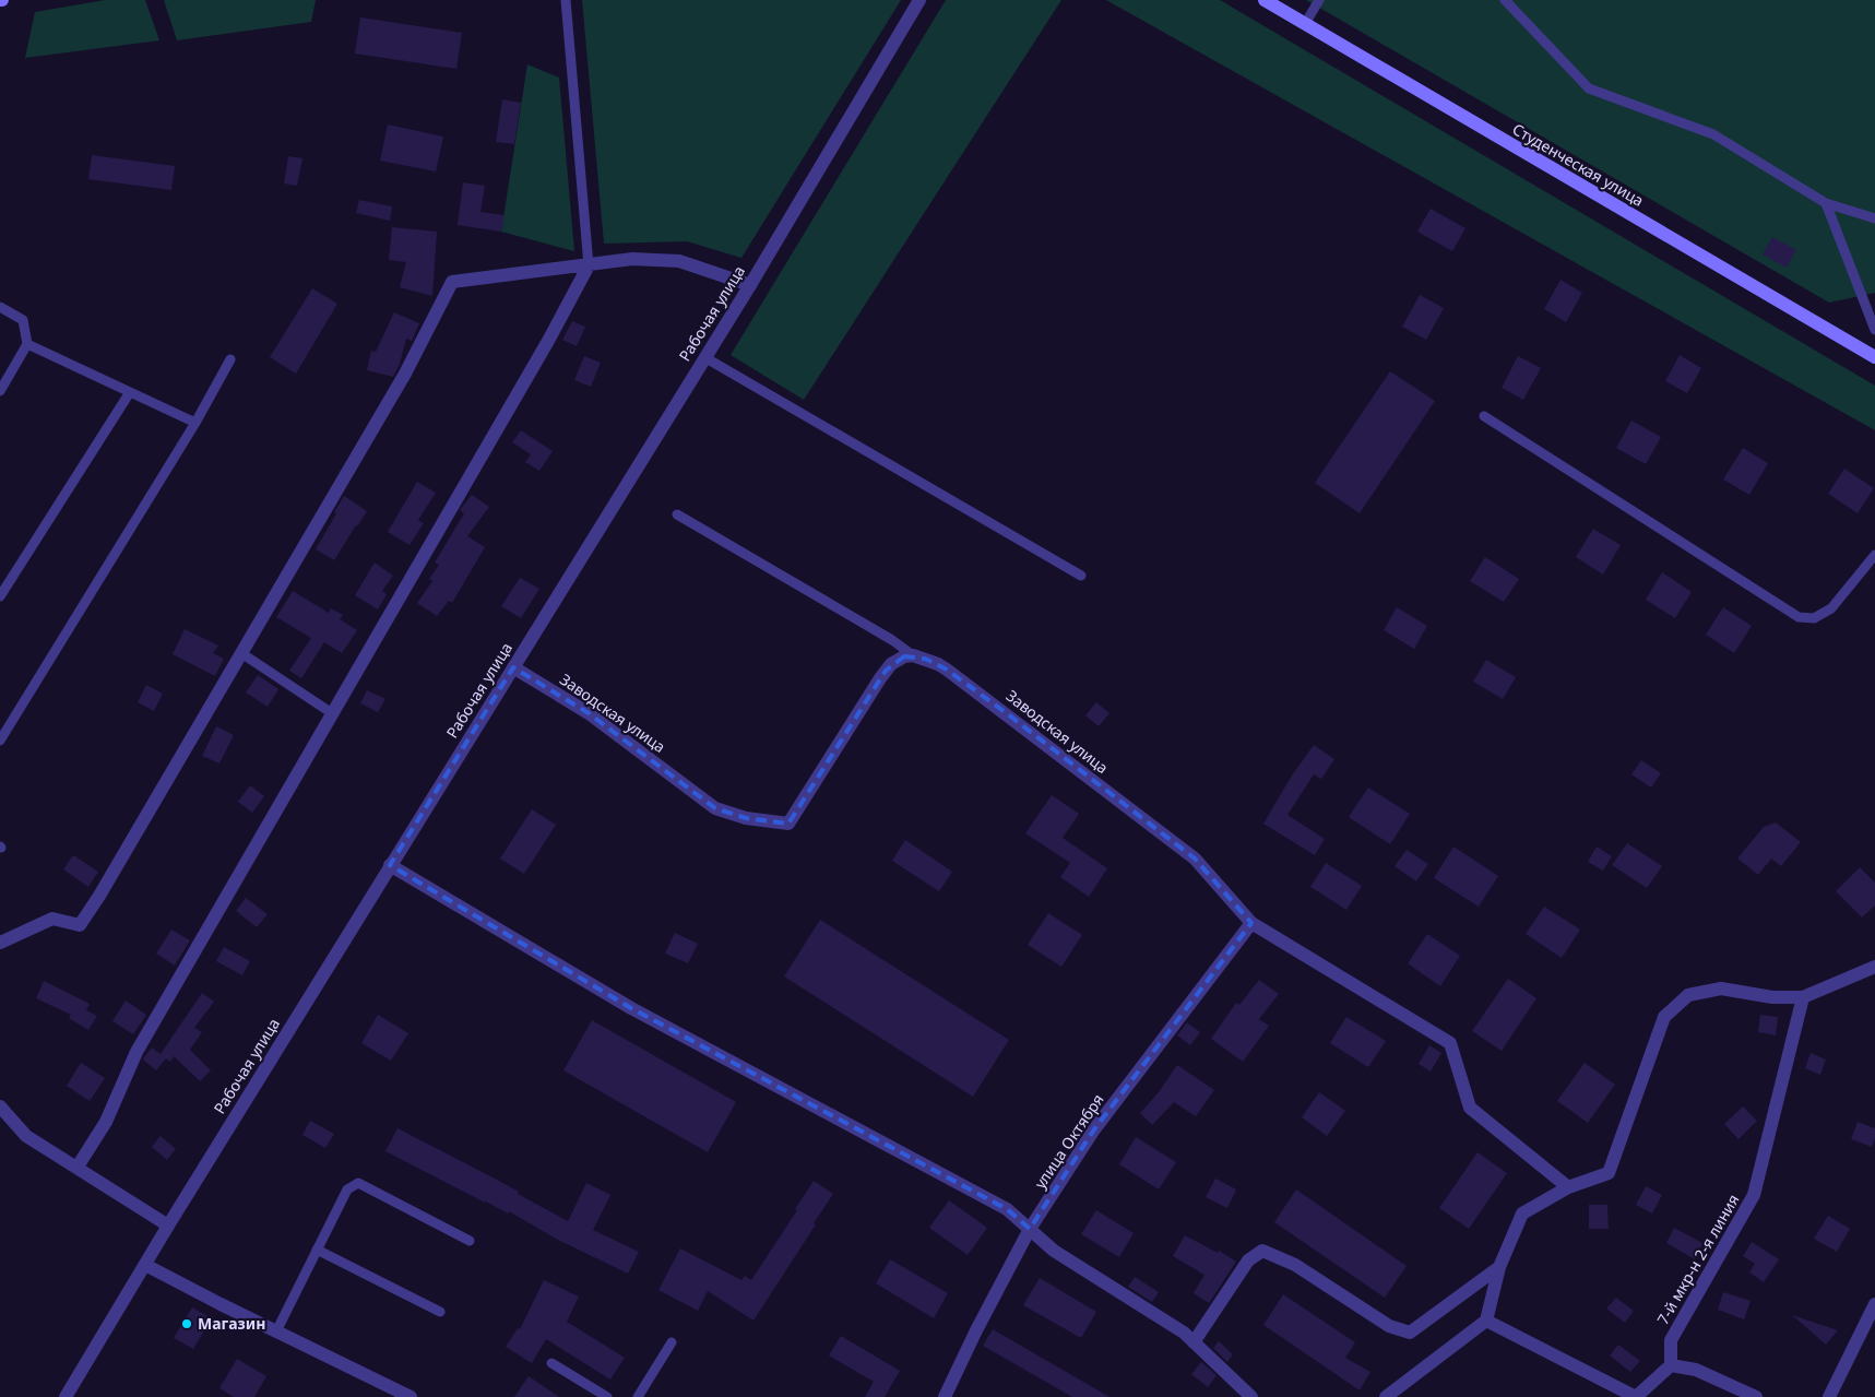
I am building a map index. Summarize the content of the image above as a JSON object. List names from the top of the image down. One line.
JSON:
{"streets":{"main road":["Студенческая улица"],"street":["Рабочая улица","Заводская улица","улица Октября","7-й мкр-н 2-я линия"]},"crossings":[["Рабочая улица","Заводская улица"],["Заводская улица","улица Октября"]],"places":["Магазин"]}
